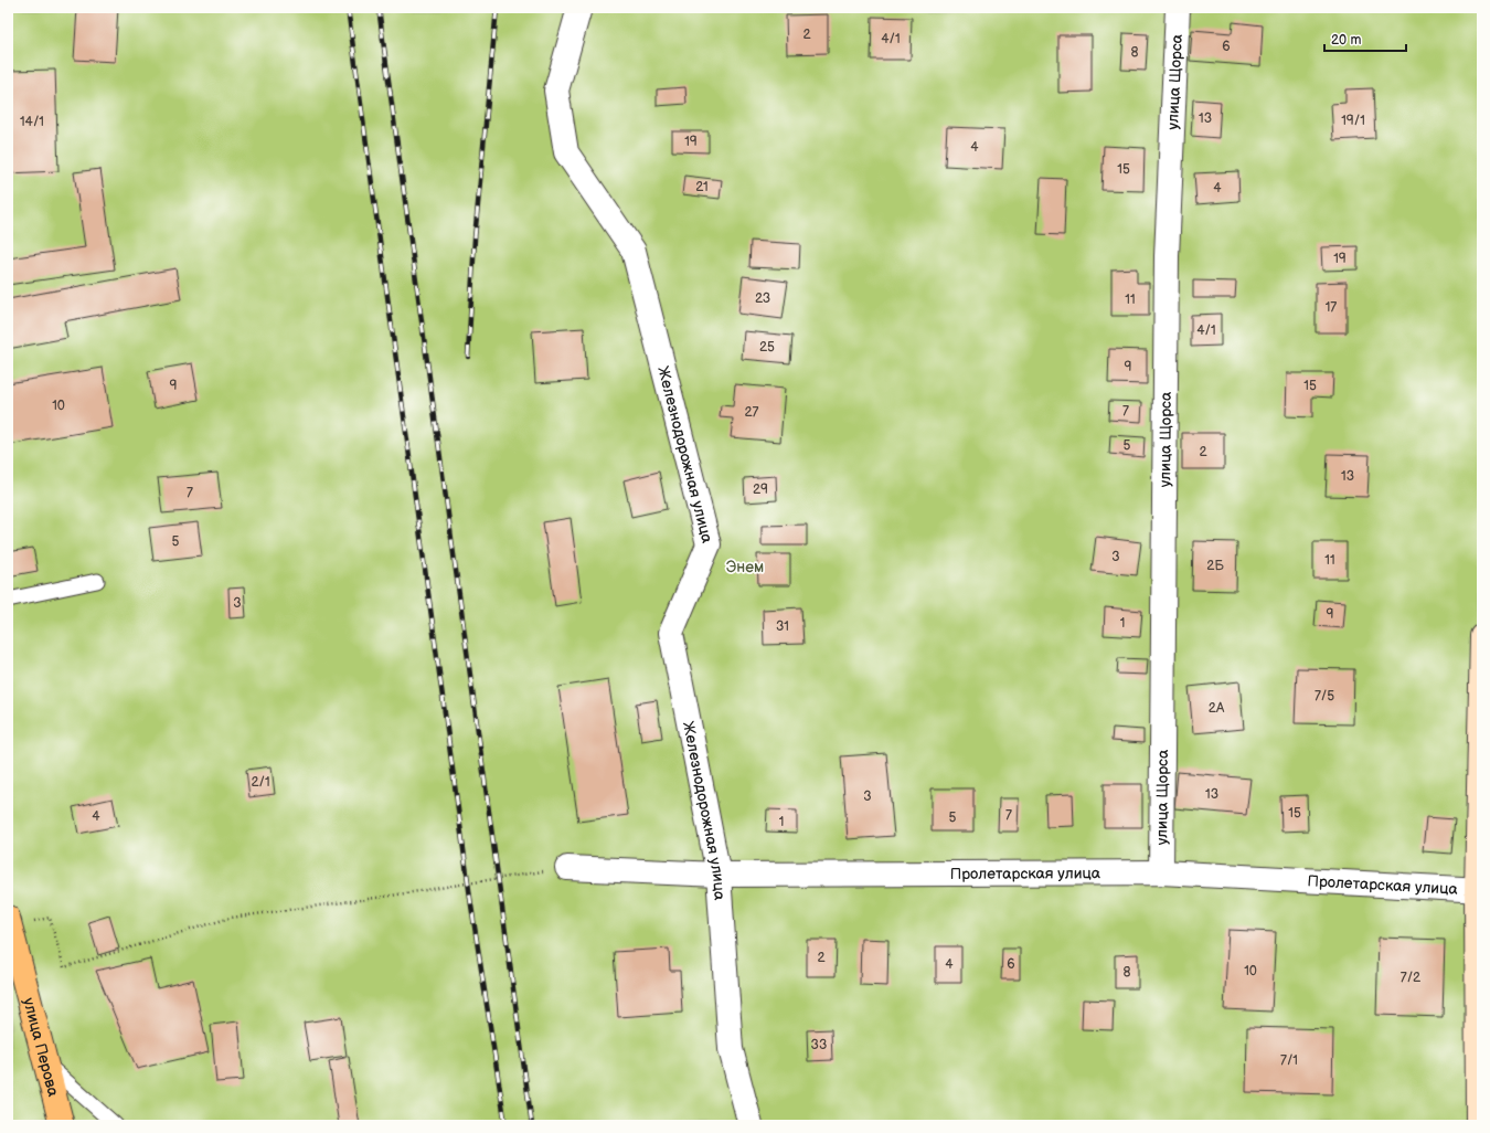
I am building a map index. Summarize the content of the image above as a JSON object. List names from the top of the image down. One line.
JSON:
{"streets":{"highway":["улица Перова"],"street":["улица Щорса","Железнодорожная улица","Пролетарская улица"]},"crossings":[["улица Щорса","Пролетарская улица"],["Железнодорожная улица","Пролетарская улица"]],"parks":["Энем"],"house_numbers":["2","4/1","6","8","13","19/1","14/1","19","4","15","21","4","19","23","11","17","4/1","25","9","9","15","10","7","27","5","2","13","29","7","5","3","11","2Б","3","9","1","31","7/5","2А","2/1","13","3","15","7","4","5","1","2","4","6","10","8","7/2","33","7/1"],"scale_bar":"20 m"}
